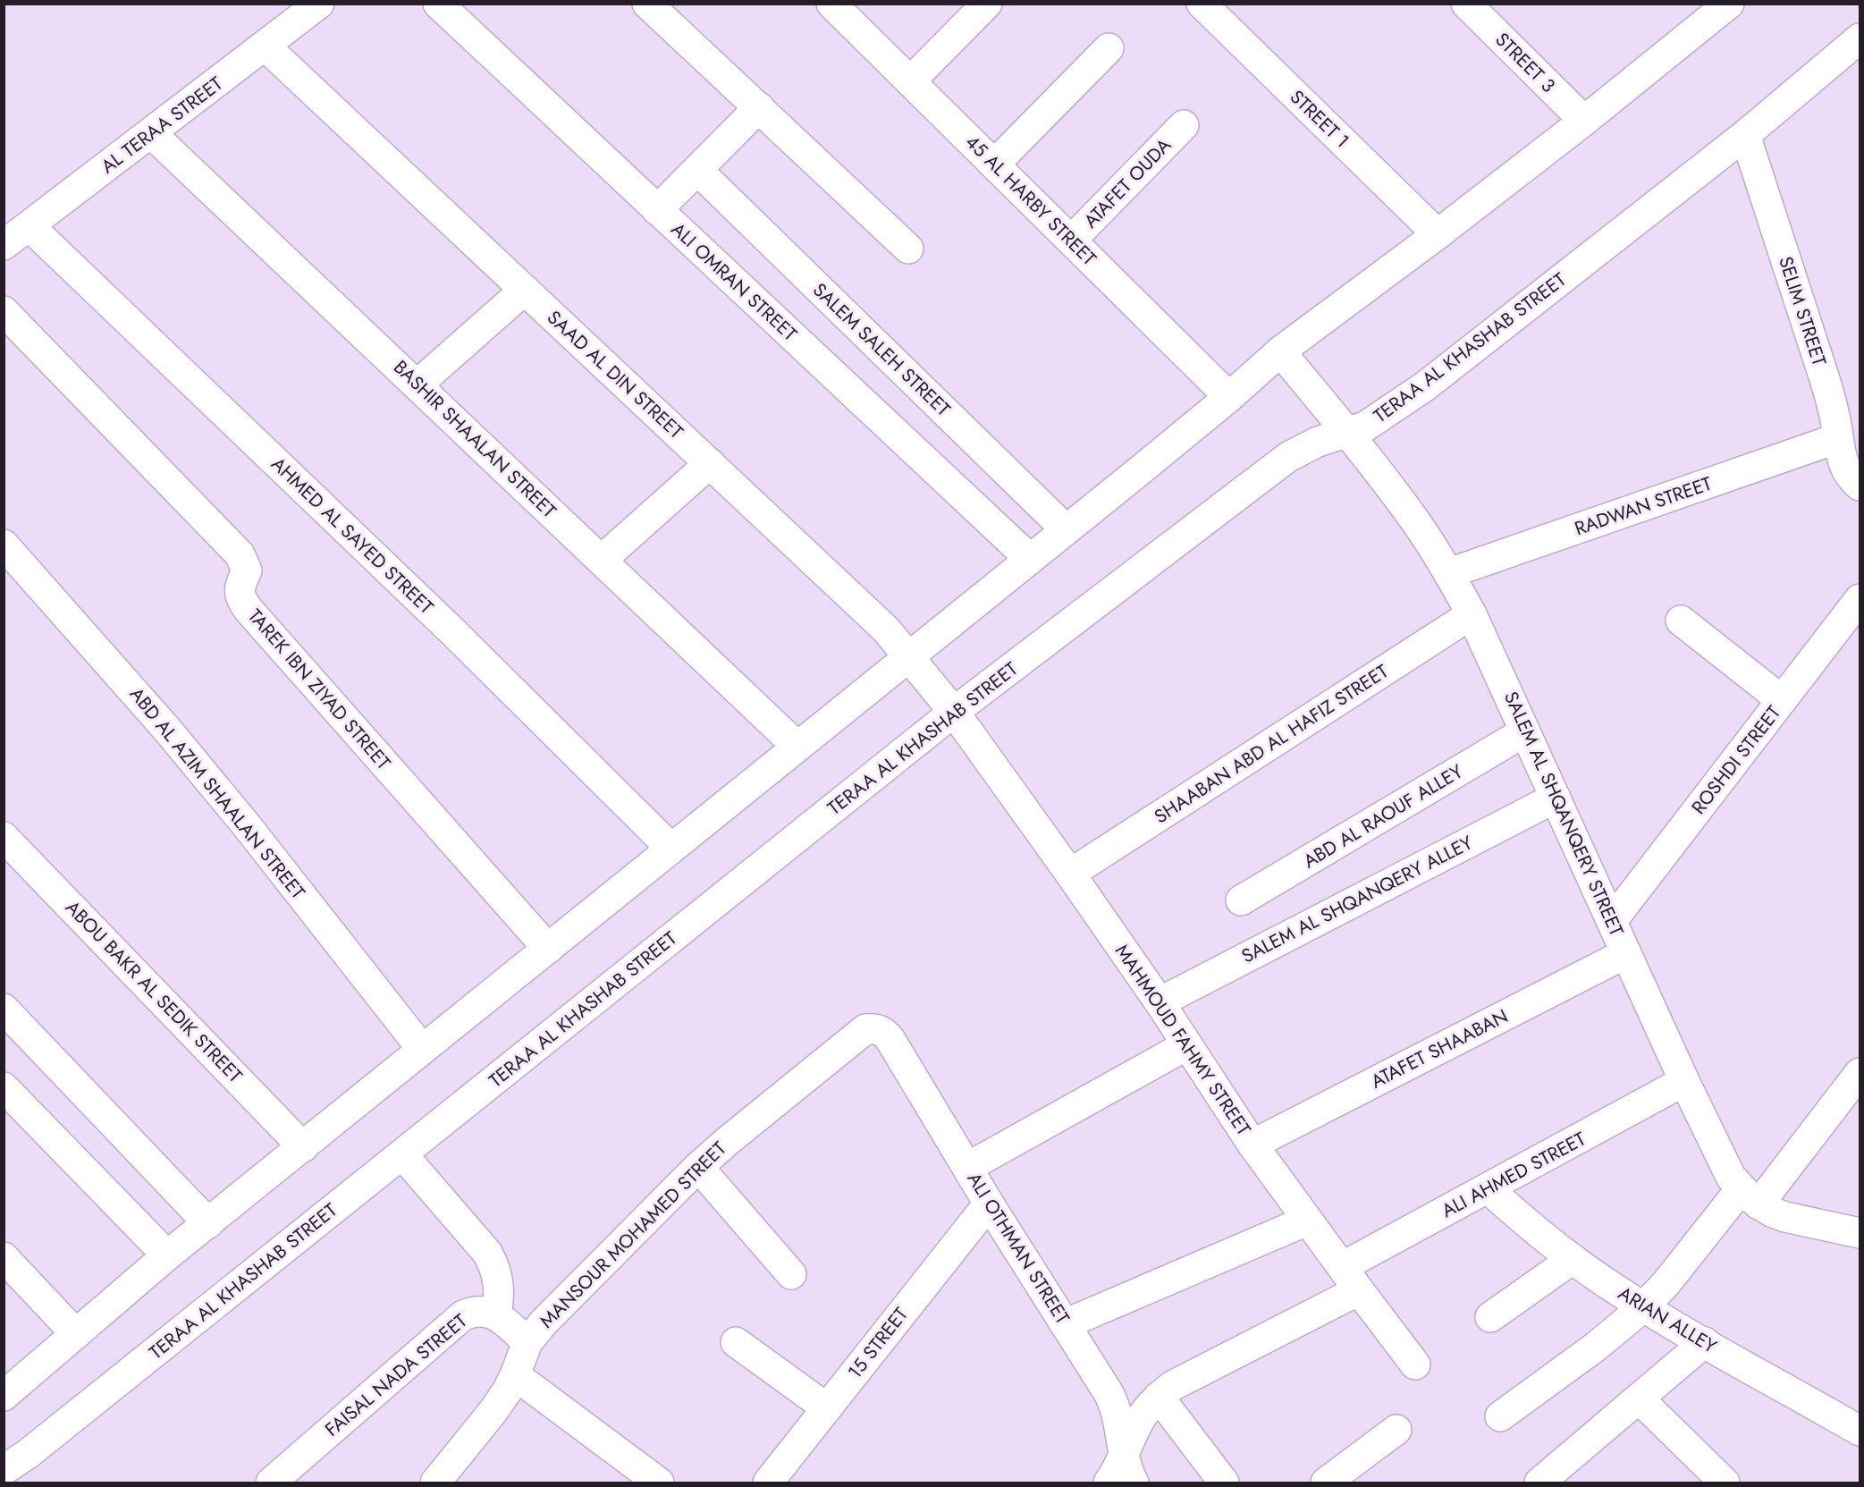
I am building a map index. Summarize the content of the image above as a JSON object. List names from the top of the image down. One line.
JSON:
{"streets":{"street":["STREET 3","STREET 1","AL TERAA STREET","ATAFET OUDA","45 AL HARBY STREET","ALI OMRAN STREET","SELIM STREET","TERAA AL KHASHAB STREET","SALEM SALEH STREET","SAAD AL DIN STREET","BASHIR SHAALAN STREET","RADWAN STREET","AHMED AL SAYED STREET","TAREK IBN ZIYAD STREET","SHAABAN ABD AL HAFIZ STREET","ROSHDI STREET","ABD AL AZIM SHAALAN STREET","SALEM AL SHQANQERY STREET","ABD AL RAOUF ALLEY","SALEM AL SHQANQERY ALLEY","ABOU BAKR AL SEDIK STREET","MAHMOUD FAHMY STREET","ATAFET SHAABAN","ALI AHMED STREET","MANSOUR MOHAMED STREET","ALI OTHMAN STREET","ARIAN ALLEY","15 STREET","FAISAL NADA STREET"]},"crossings":[["AL TERAA STREET","SAAD AL DIN STREET"],["AL TERAA STREET","BASHIR SHAALAN STREET"],["AL TERAA STREET","AHMED AL SAYED STREET"],["ATAFET OUDA","45 AL HARBY STREET"],["SELIM STREET","TERAA AL KHASHAB STREET"],["SELIM STREET","RADWAN STREET"],["TERAA AL KHASHAB STREET","SAAD AL DIN STREET"],["TERAA AL KHASHAB STREET","SALEM AL SHQANQERY STREET"],["TERAA AL KHASHAB STREET","MAHMOUD FAHMY STREET"],["SAAD AL DIN STREET","MAHMOUD FAHMY STREET"],["RADWAN STREET","SALEM AL SHQANQERY STREET"],["SHAABAN ABD AL HAFIZ STREET","SALEM AL SHQANQERY STREET"],["SHAABAN ABD AL HAFIZ STREET","MAHMOUD FAHMY STREET"],["ROSHDI STREET","SALEM AL SHQANQERY STREET"],["SALEM AL SHQANQERY STREET","ABD AL RAOUF ALLEY"],["SALEM AL SHQANQERY STREET","SALEM AL SHQANQERY ALLEY"],["SALEM AL SHQANQERY STREET","ATAFET SHAABAN"],["SALEM AL SHQANQERY STREET","ALI AHMED STREET"],["SALEM AL SHQANQERY ALLEY","MAHMOUD FAHMY STREET"],["MAHMOUD FAHMY STREET","ATAFET SHAABAN"],["MAHMOUD FAHMY STREET","ALI AHMED STREET"],["ALI AHMED STREET","ARIAN ALLEY"],["MANSOUR MOHAMED STREET","ALI OTHMAN STREET"],["MANSOUR MOHAMED STREET","FAISAL NADA STREET"],["ALI OTHMAN STREET","15 STREET"]]}
